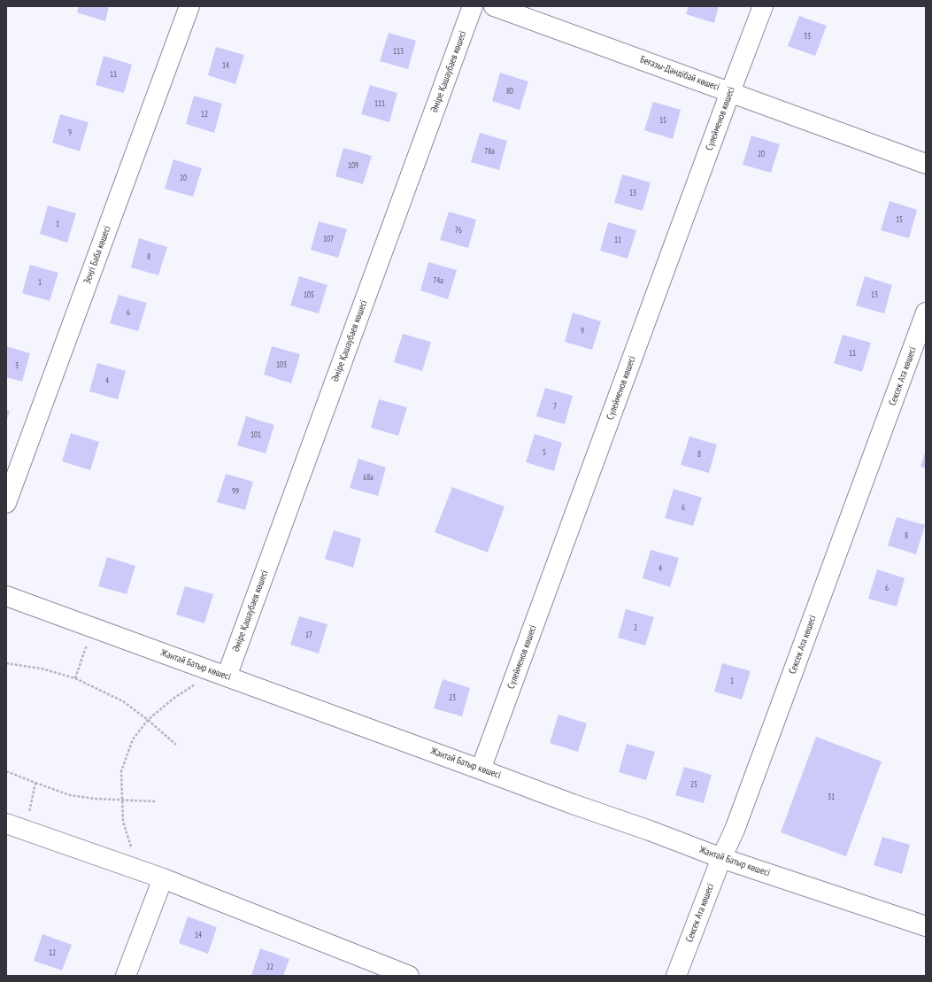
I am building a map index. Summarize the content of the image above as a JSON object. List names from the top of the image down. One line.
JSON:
{"streets":{"street":["Әміре Қашаубаев көшесі","Беғазы-Дәндібай көшесі","Сүлейменов көшесі","Зеңгі Баба көшесі","Сексек Ата көшесі","Жантай Батыр көшесі"]},"crossings":[["Әміре Қашаубаев көшесі","Жантай Батыр көшесі"],["Беғазы-Дәндібай көшесі","Сүлейменов көшесі"],["Сүлейменов көшесі","Жантай Батыр көшесі"],["Сексек Ата көшесі","Жантай Батыр көшесі"]],"house_numbers":["33","113","14","11","80","111","12","15","9","78а","20","109","10","13","15","1","76","107","11","8","74а","1","105","13","6","9","11","103","3","4","7","101","5","8","68а","99","6","8","4","6","2","17","1","23","25","31","14","12","22"]}
